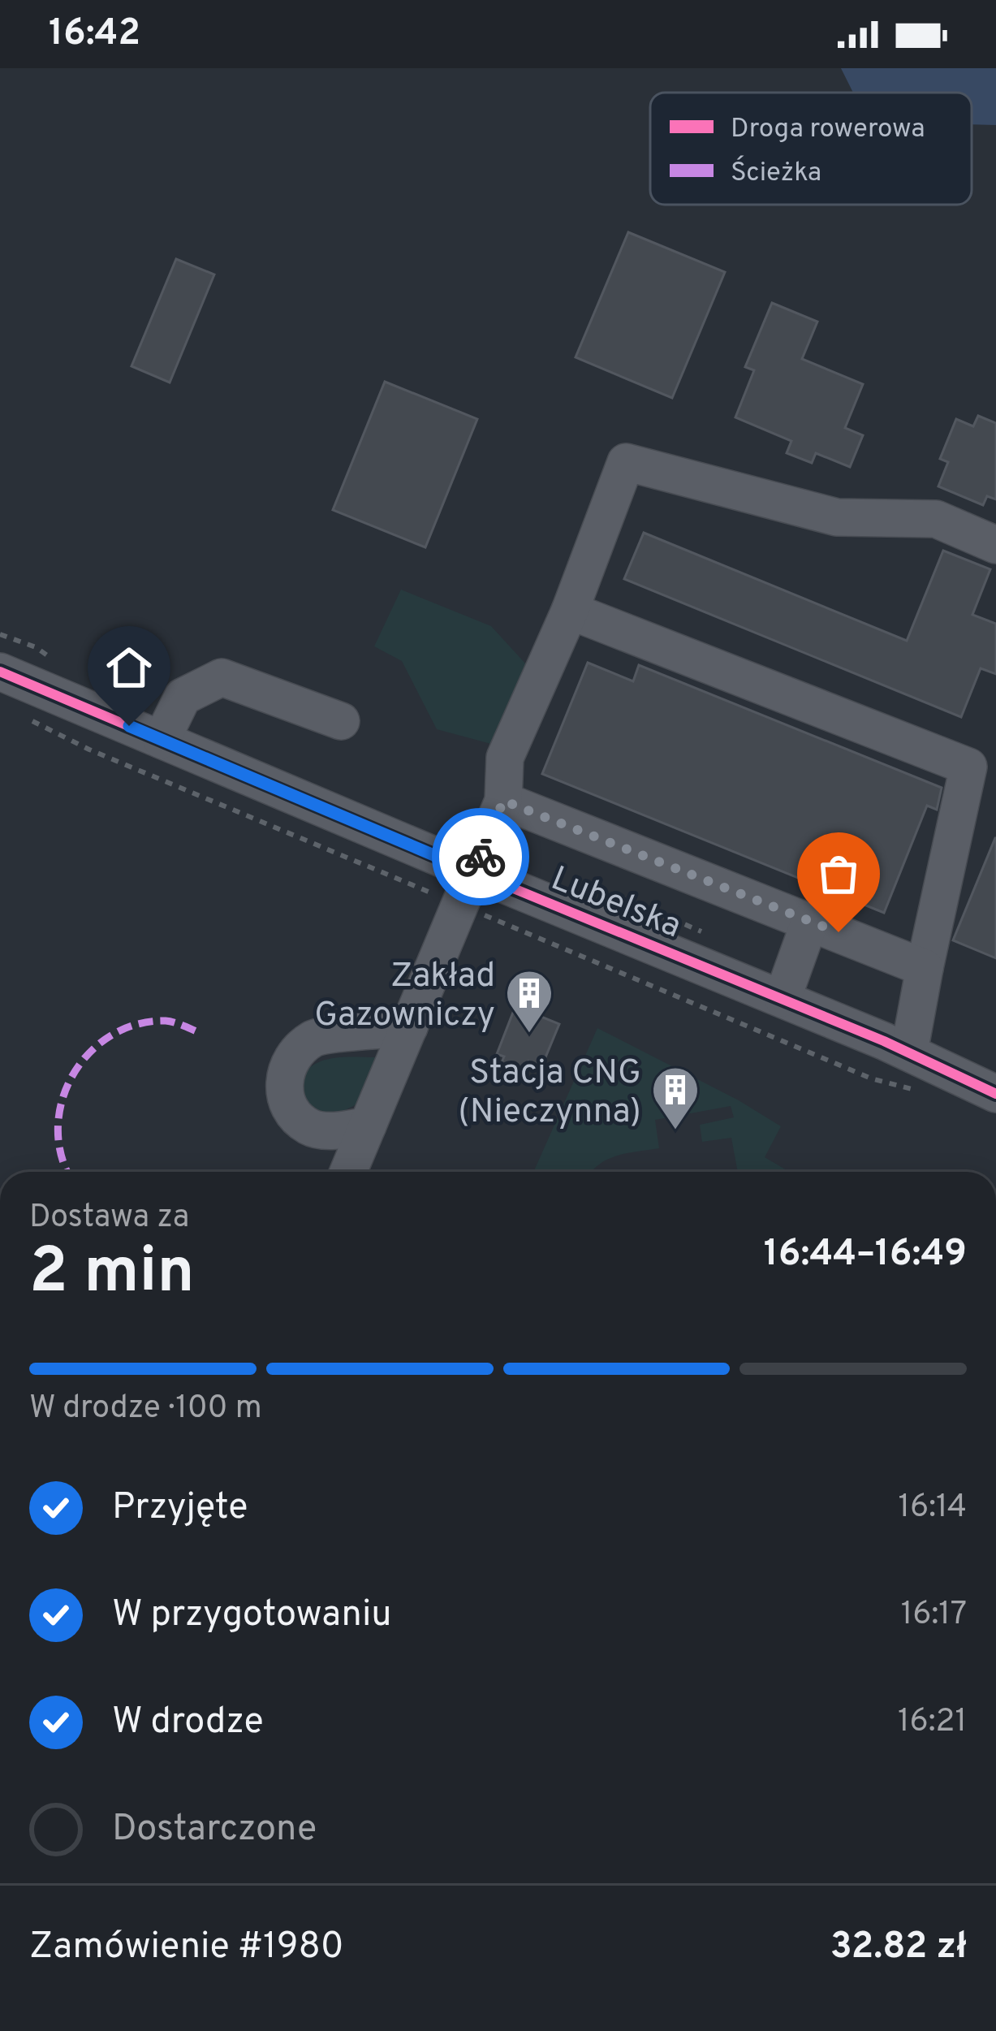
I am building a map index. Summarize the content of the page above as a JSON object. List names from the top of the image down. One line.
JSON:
{"streets":{"street":["Lubelska"]},"places":{"building":["Zakład Gazowniczy","Stacja CNG (Nieczynna)"]},"legend":["Droga rowerowa","Ścieżka"],"page":{"status":"16:42","heading":["2 min","Dostawa za","16:44–16:49"],"panel":["Zamówienie #1980","32.82 zł"],"bar":"W drodze · 100 m","list":[["Przyjęte","16:14"],["W przygotowaniu","16:17"],["W drodze","16:21"],"Dostarczone"]}}
